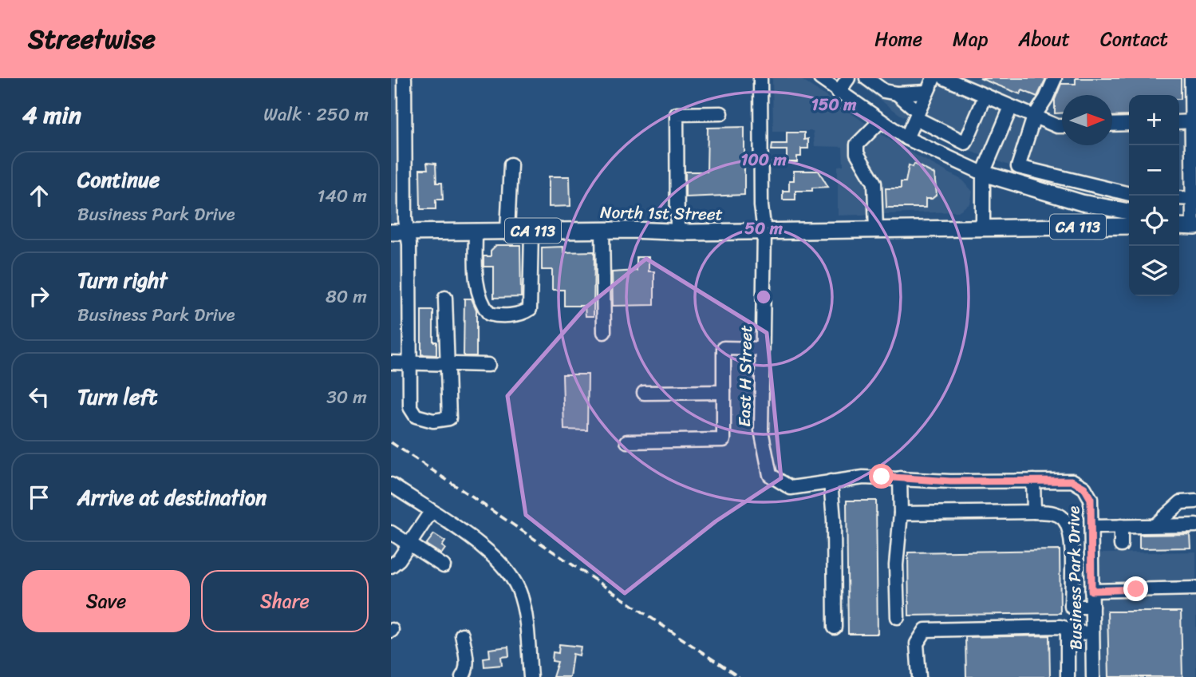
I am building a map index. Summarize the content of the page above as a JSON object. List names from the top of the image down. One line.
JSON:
{"streets":{"main road":["North 1st Street","CA 113"],"street":["East H Street","Business Park Drive"]},"crossings":[["North 1st Street","East H Street"],["East H Street","Business Park Drive"]],"north":"right","page":{"header":"Streetwise","nav":["Home","Map","About","Contact"],"heading":["4 min","Walk · 250 m"],"map_buttons":["+","−"],"list":[["Continue","Business Park Drive","140 m"],["Turn right","Business Park Drive","80 m"],["Turn left","30 m"],"Arrive at destination"],"buttons":["Save","Share"]},"rings":["150 m","100 m","50 m"]}
